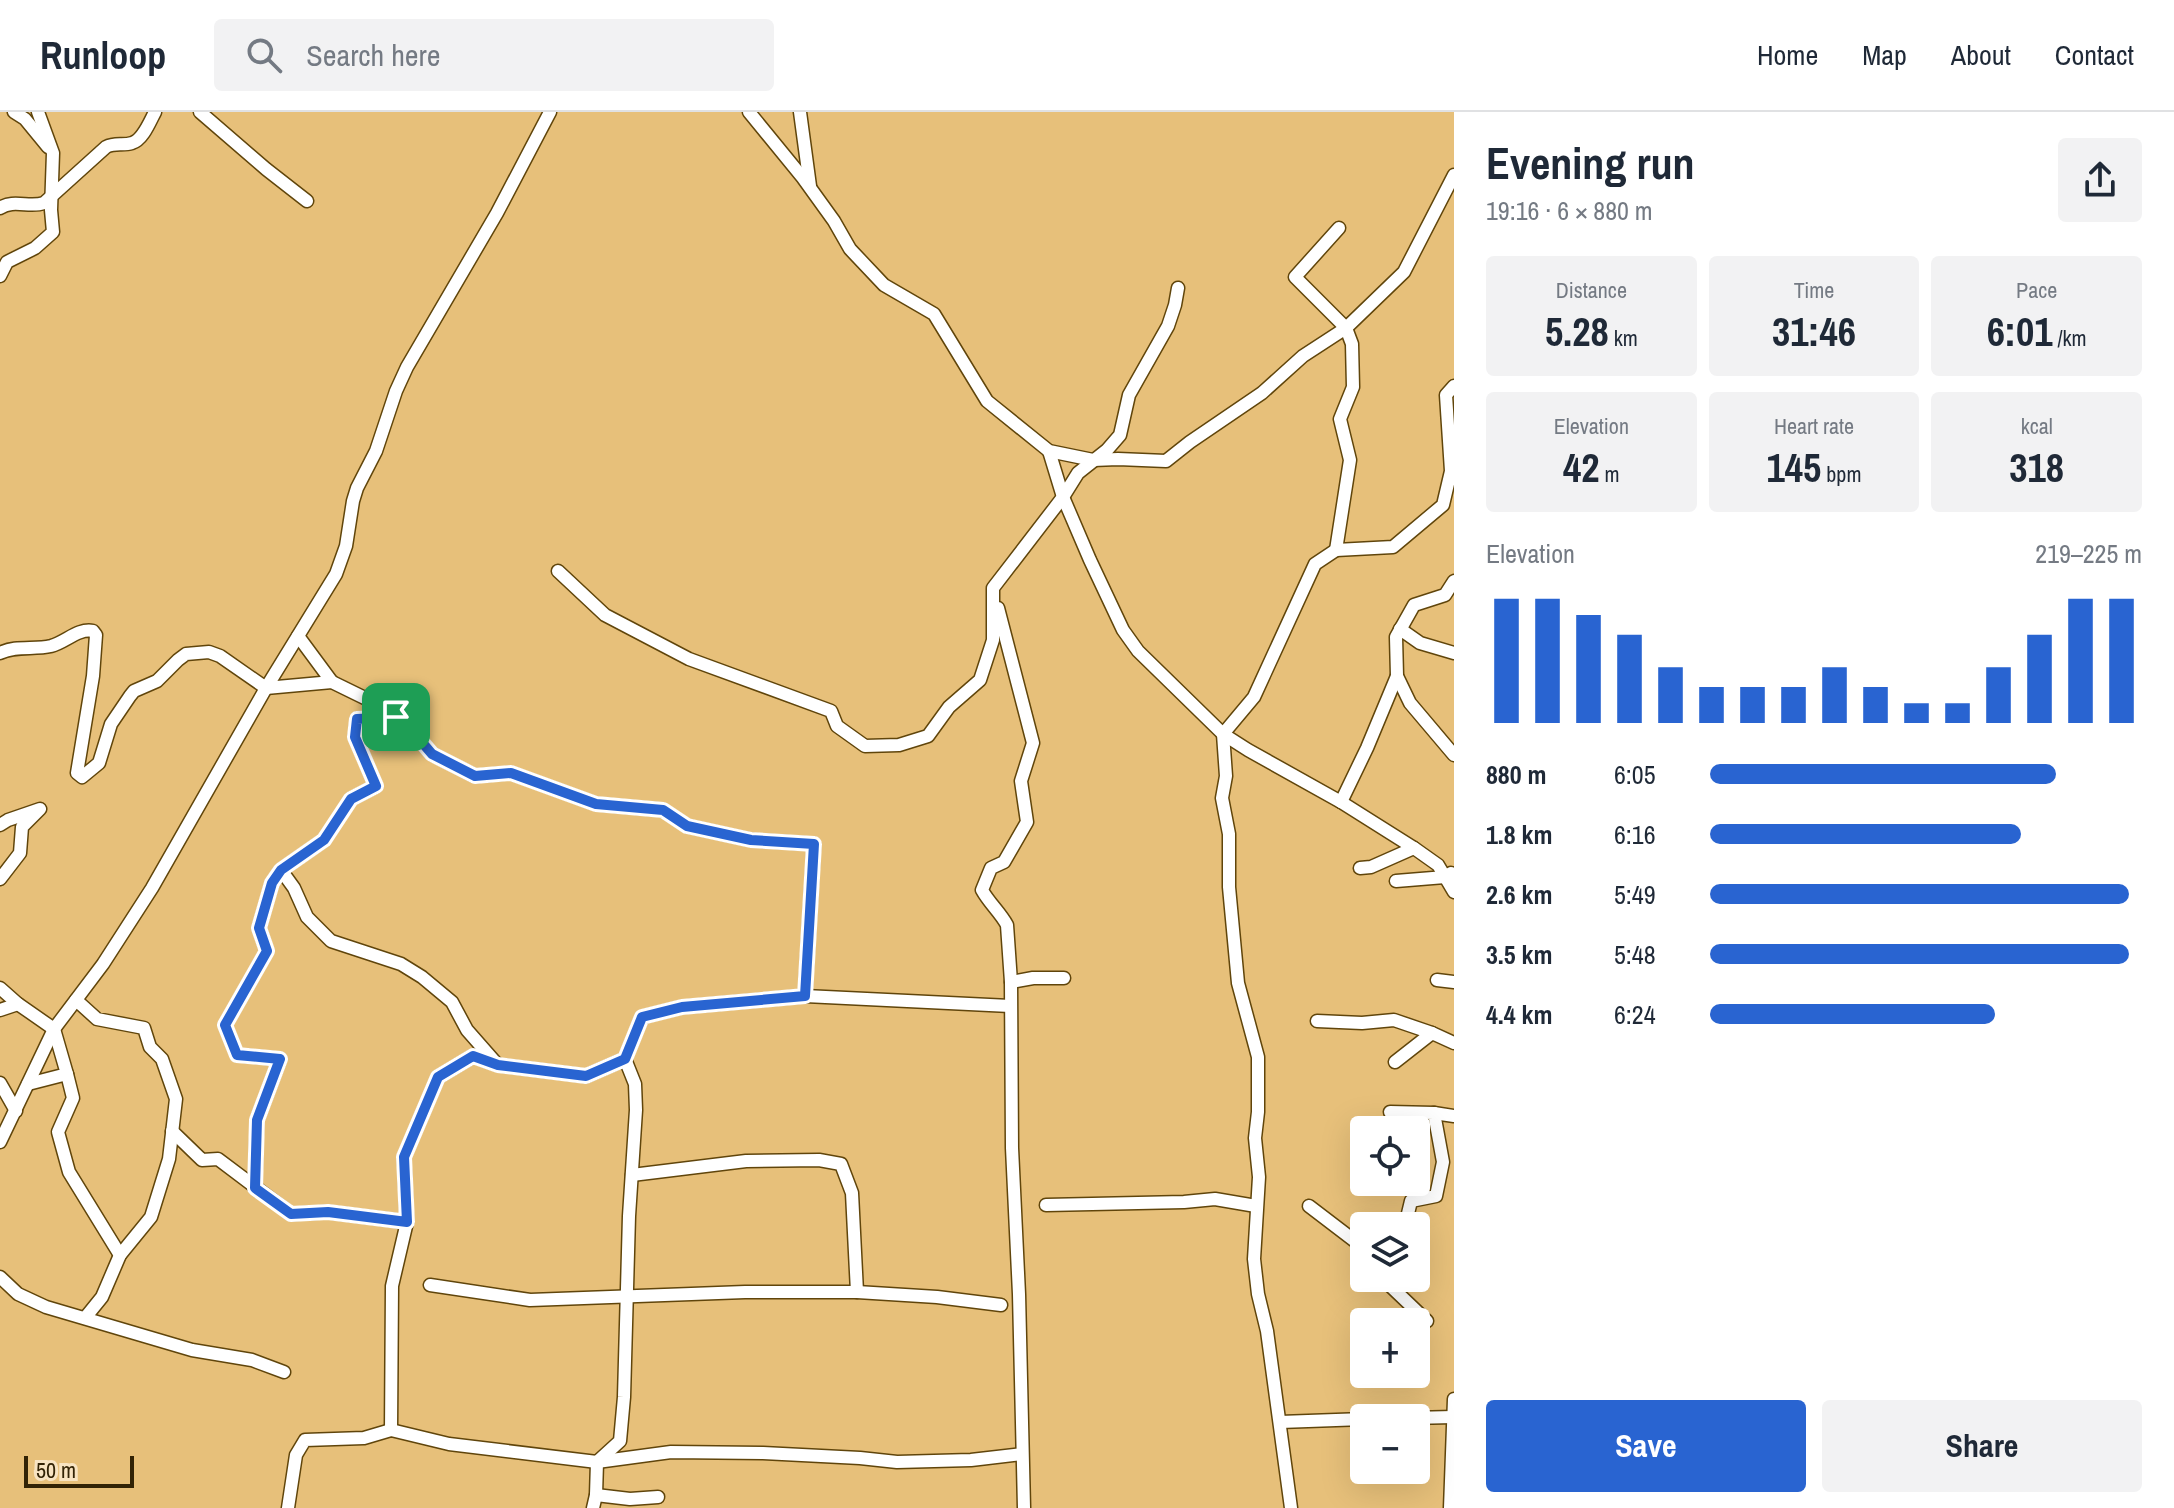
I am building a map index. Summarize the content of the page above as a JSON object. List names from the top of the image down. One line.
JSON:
{"scale_bar":"50 m","page":{"header":"Runloop","search":"Search here","nav":["Home","Map","About","Contact"],"heading":["Evening run","19:16 · 6 × 880 m"],"stats":[["Distance","5.28 km"],["Time","31:46"],["Pace","6:01 /km"],["Elevation","42 m"],["Heart rate","145 bpm"],["kcal","318"]],"chart":["Elevation","219–225 m"],"list":[{"name":"880 m","note":"6:05"},{"name":"1.8 km","note":"6:16"},{"name":"2.6 km","note":"5:49"},{"name":"3.5 km","note":"5:48"},{"name":"4.4 km","note":"6:24"}],"map_buttons":["+","−"],"buttons":["Save","Share"],"scale":"50 m"}}
